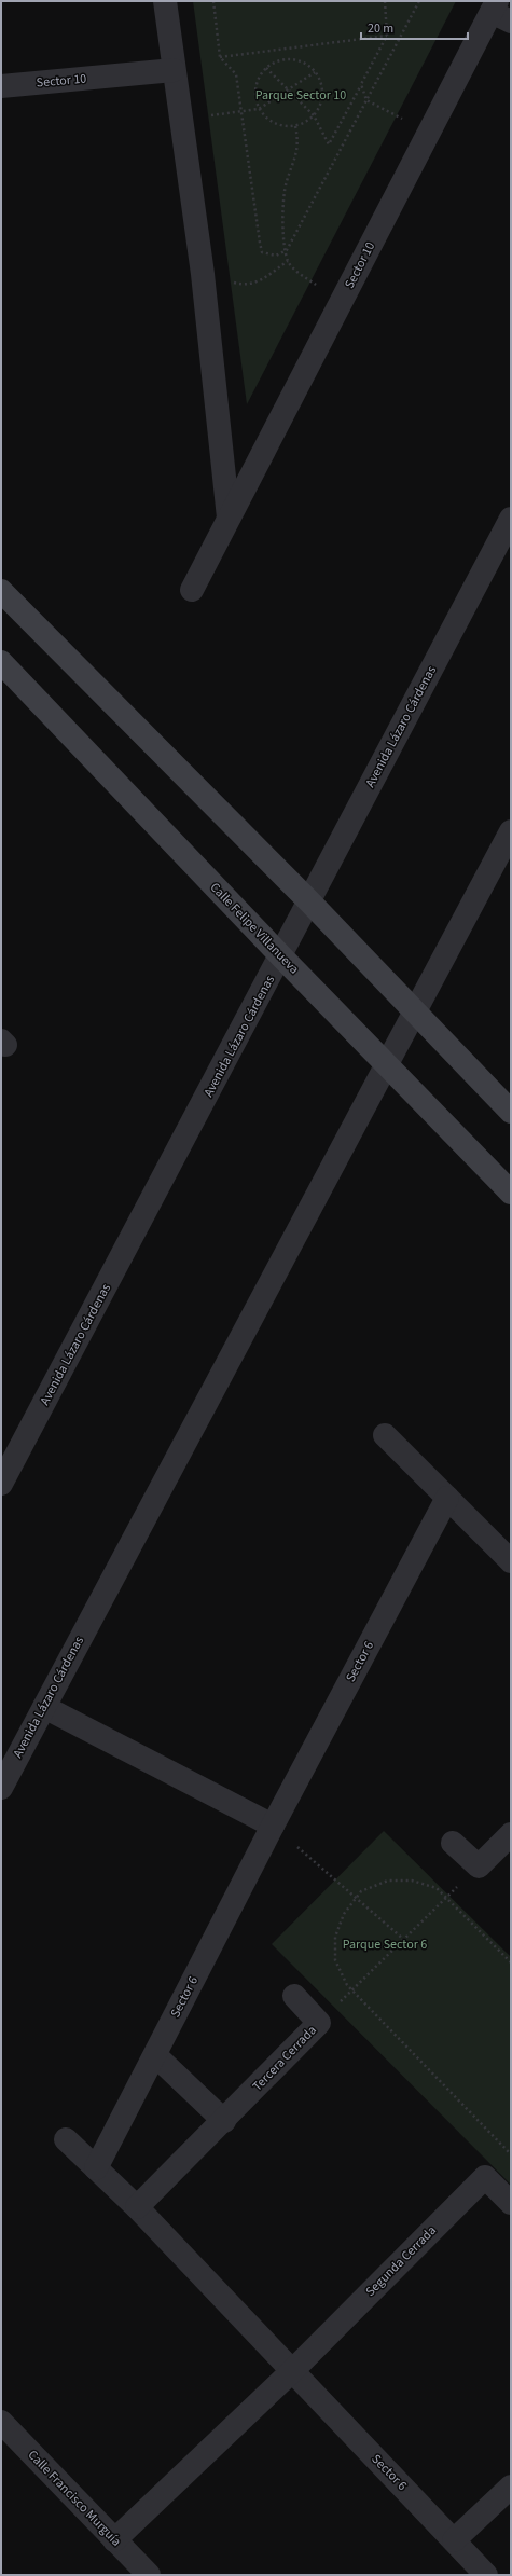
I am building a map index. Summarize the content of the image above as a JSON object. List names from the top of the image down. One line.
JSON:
{"streets":{"main road":["Calle Felipe Villanueva"],"street":["Sector 10","Avenida Lázaro Cárdenas","Sector 6","Tercera Cerrada","Segunda Cerrada","Calle Francisco Murguía"]},"crossings":[["Avenida Lázaro Cárdenas","Calle Felipe Villanueva"],["Sector 6","Tercera Cerrada"],["Sector 6","Segunda Cerrada"]],"parks":["Parque Sector 10","Parque Sector 6"],"scale_bar":"20 m"}
